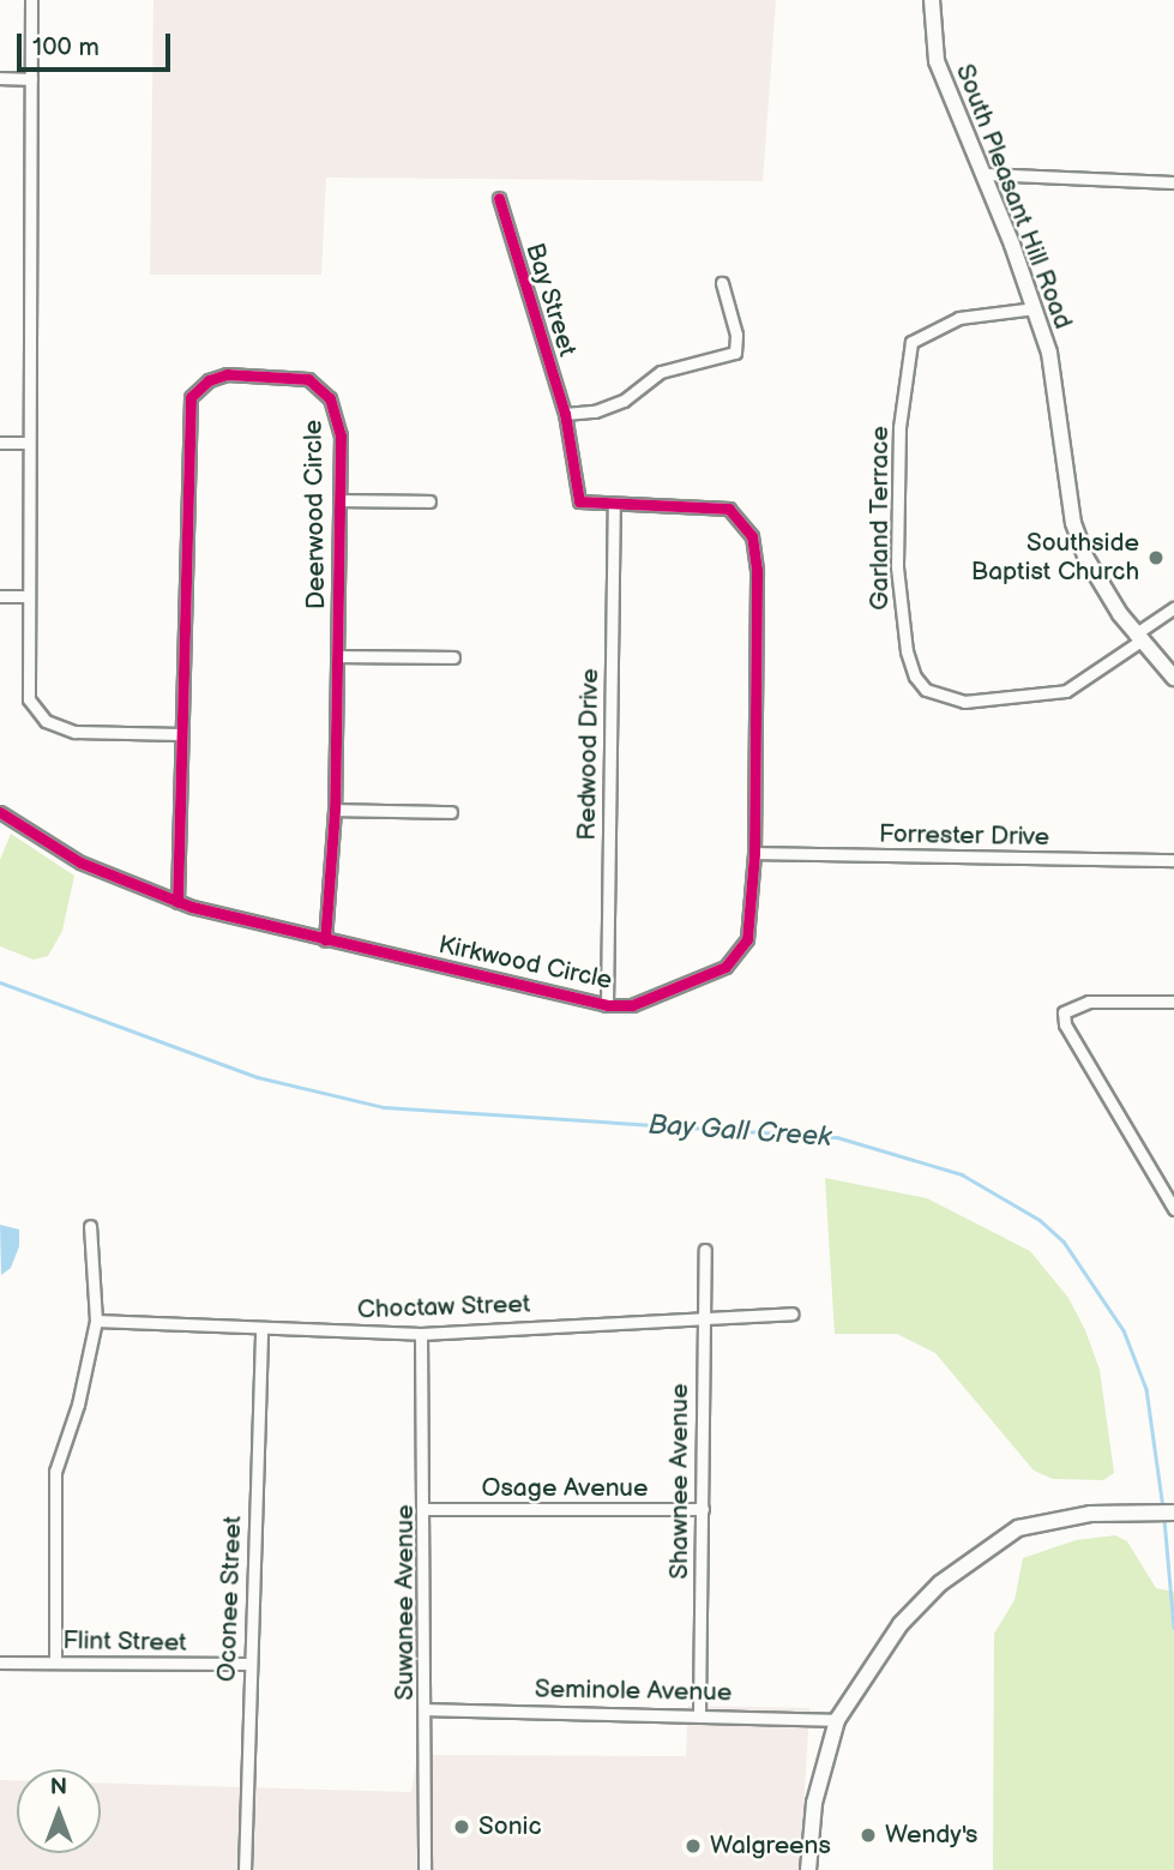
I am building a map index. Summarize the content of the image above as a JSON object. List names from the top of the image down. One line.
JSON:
{"streets":{"street":["South Pleasant Hill Road","Bay Street","Deerwood Circle","Garland Terrace","Redwood Drive","Forrester Drive","Kirkwood Circle","Choctaw Street","Shawnee Avenue","Osage Avenue","Oconee Street","Suwanee Avenue","Flint Street","Seminole Avenue"]},"crossings":[["South Pleasant Hill Road","Garland Terrace"],["Bay Street","Redwood Drive"],["Bay Street","Kirkwood Circle"],["Deerwood Circle","Kirkwood Circle"],["Redwood Drive","Kirkwood Circle"],["Forrester Drive","Kirkwood Circle"],["Choctaw Street","Shawnee Avenue"],["Choctaw Street","Oconee Street"],["Choctaw Street","Suwanee Avenue"],["Shawnee Avenue","Osage Avenue"],["Shawnee Avenue","Seminole Avenue"],["Osage Avenue","Suwanee Avenue"],["Oconee Street","Flint Street"],["Suwanee Avenue","Seminole Avenue"]],"water":["Bay Gall Creek"],"places":["Southside Baptist Church","Sonic","Wendy's","Walgreens"],"scale_bar":"100 m","north":"top"}
